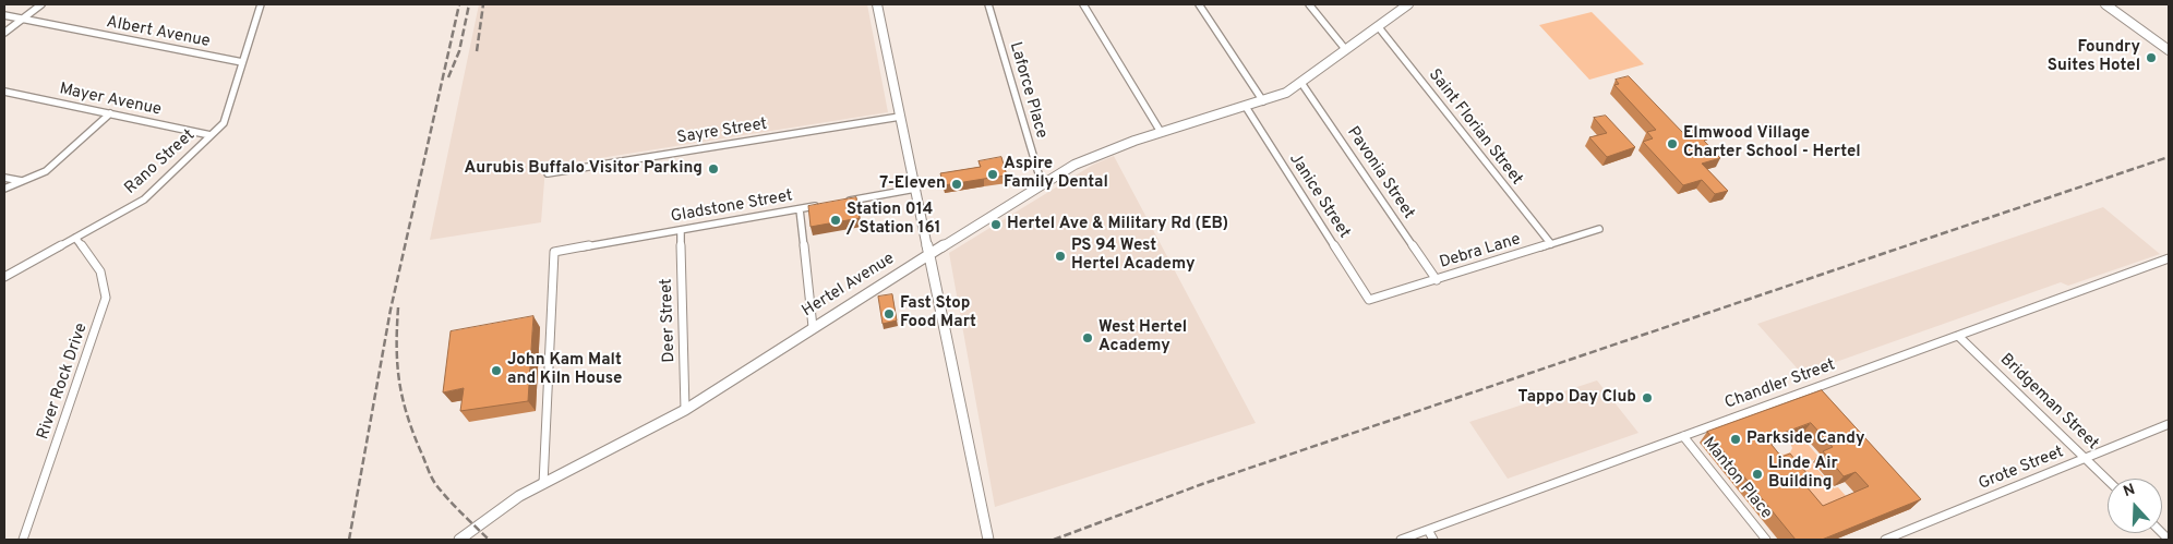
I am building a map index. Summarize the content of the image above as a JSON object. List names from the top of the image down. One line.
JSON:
{"streets":{"street":["Albert Avenue","Laforce Place","Mayer Avenue","Saint Florian Street","Sayre Street","Rano Street","Pavonia Street","Janice Street","Gladstone Street","Debra Lane","Hertel Avenue","Deer Street","River Rock Drive","Chandler Street","Bridgeman Street","Grote Street","Manton Place"]},"crossings":[["Albert Avenue","Rano Street"],["Laforce Place","Hertel Avenue"],["Mayer Avenue","Rano Street"],["Saint Florian Street","Debra Lane"],["Saint Florian Street","Hertel Avenue"],["Rano Street","River Rock Drive"],["Pavonia Street","Debra Lane"],["Pavonia Street","Hertel Avenue"],["Janice Street","Debra Lane"],["Janice Street","Hertel Avenue"],["Gladstone Street","Hertel Avenue"],["Gladstone Street","Deer Street"],["Hertel Avenue","Deer Street"],["Chandler Street","Bridgeman Street"],["Chandler Street","Manton Place"],["Bridgeman Street","Grote Street"]],"places":["Foundry Suites Hotel","Elmwood Village Charter School - Hertel","Aurubis Buffalo Visitor Parking","Aspire Family Dental","7-Eleven","Station 014 / Station 161","Hertel Ave & Military Rd (EB)","PS 94 West Hertel Academy","Fast Stop Food Mart","West Hertel Academy","John Kam Malt and Kiln House","Tappo Day Club","Parkside Candy","Linde Air Building"],"north":"top"}
